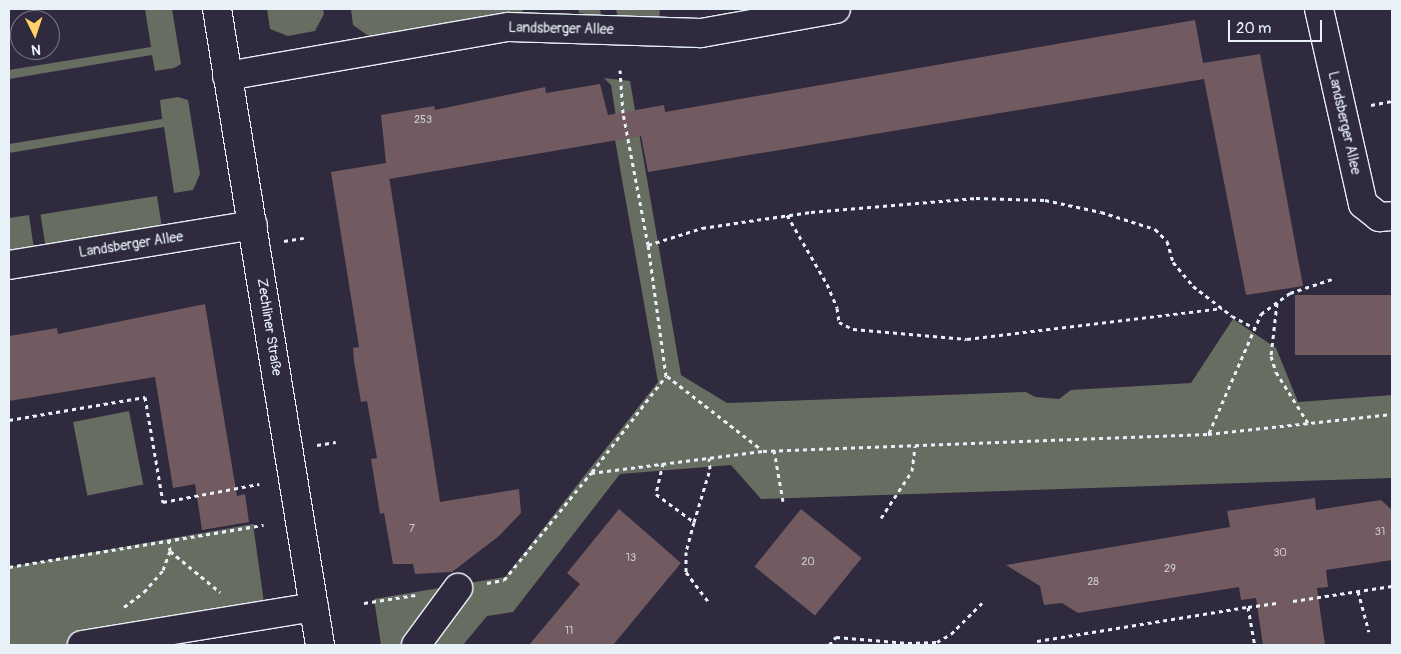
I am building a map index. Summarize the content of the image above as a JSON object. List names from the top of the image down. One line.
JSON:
{"streets":{"street":["Landsberger Allee","Zechliner Straße"]},"crossings":[["Landsberger Allee","Zechliner Straße"]],"house_numbers":["253","7","31","30","13","20","29","28","11"],"scale_bar":"20 m","north":"bottom"}
